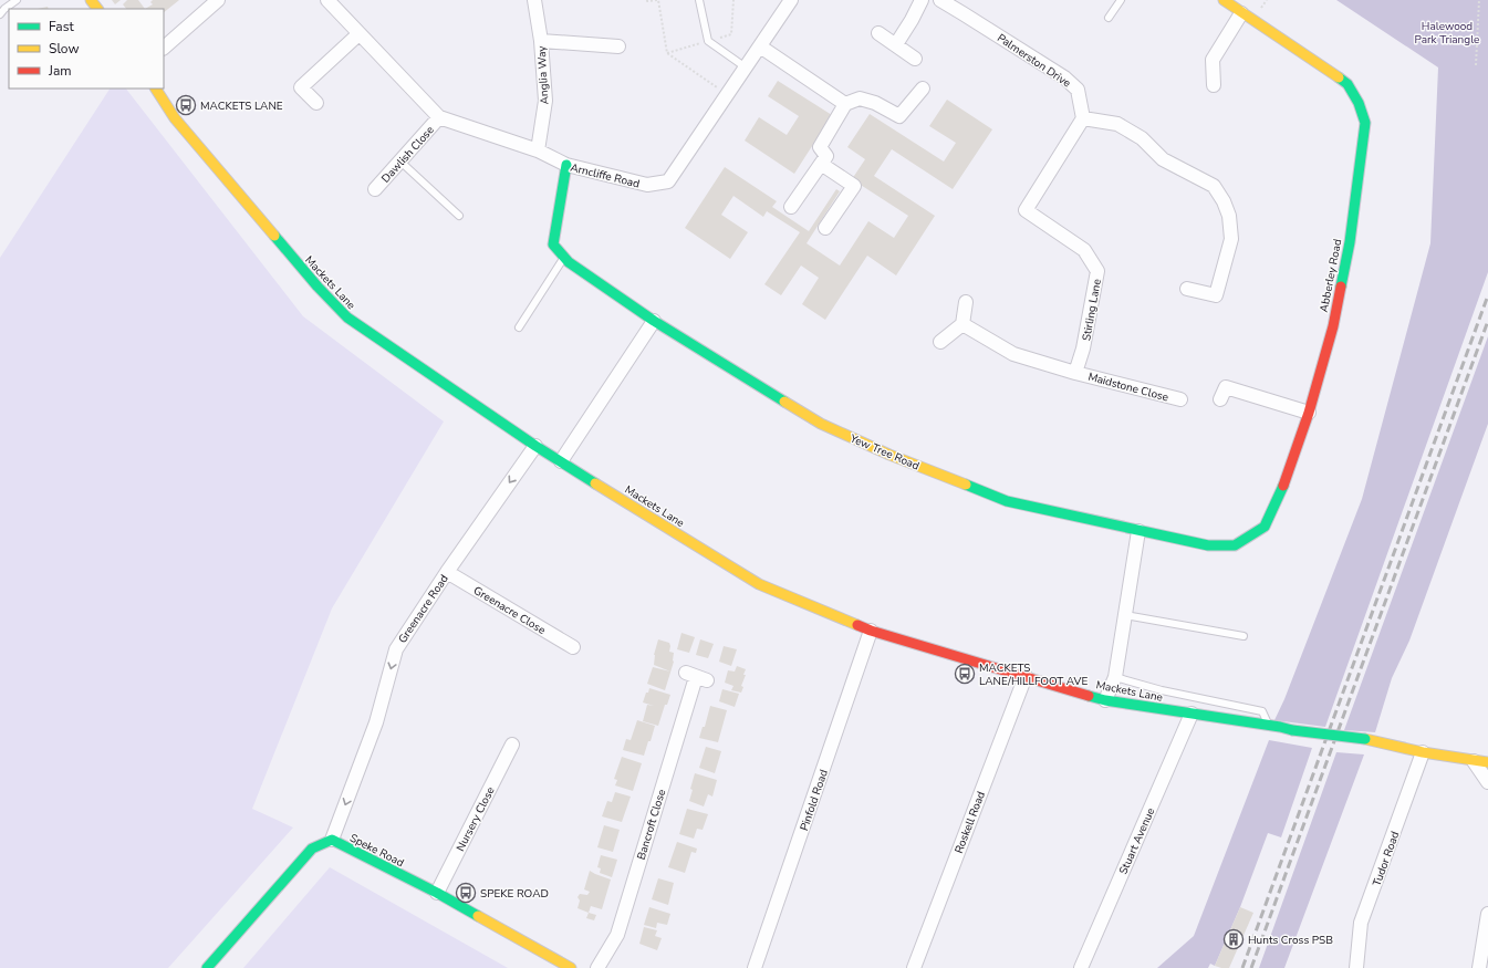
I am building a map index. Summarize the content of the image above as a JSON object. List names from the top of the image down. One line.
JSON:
{"streets":{"street":["Palmerston Drive","Anglia Way","Dawlish Close","Arncliffe Road","Abberley Road","Mackets Lane","Stirling Lane","Maidstone Close","Yew Tree Road","Greenacre Road","Greenacre Close","Pinfold Road","Nursery Close","Roskell Road","Bancroft Close","Stuart Avenue","Speke Road","Tudor Road"]},"crossings":[["Palmerston Drive","Stirling Lane"],["Anglia Way","Arncliffe Road"],["Dawlish Close","Arncliffe Road"],["Arncliffe Road","Yew Tree Road"],["Abberley Road","Yew Tree Road"],["Mackets Lane","Greenacre Road"],["Mackets Lane","Pinfold Road"],["Mackets Lane","Roskell Road"],["Mackets Lane","Stuart Avenue"],["Mackets Lane","Tudor Road"],["Stirling Lane","Maidstone Close"],["Greenacre Road","Greenacre Close"],["Greenacre Road","Speke Road"],["Nursery Close","Speke Road"]],"one_way":["Greenacre Road"],"parks":["Halewood Park Triangle"],"places":{"bus stop":["MACKETS LANE","MACKETS LANE/HILLFOOT AVE","SPEKE ROAD"],"building":["Hunts Cross PSB"]},"legend":["Fast","Slow","Jam"]}
